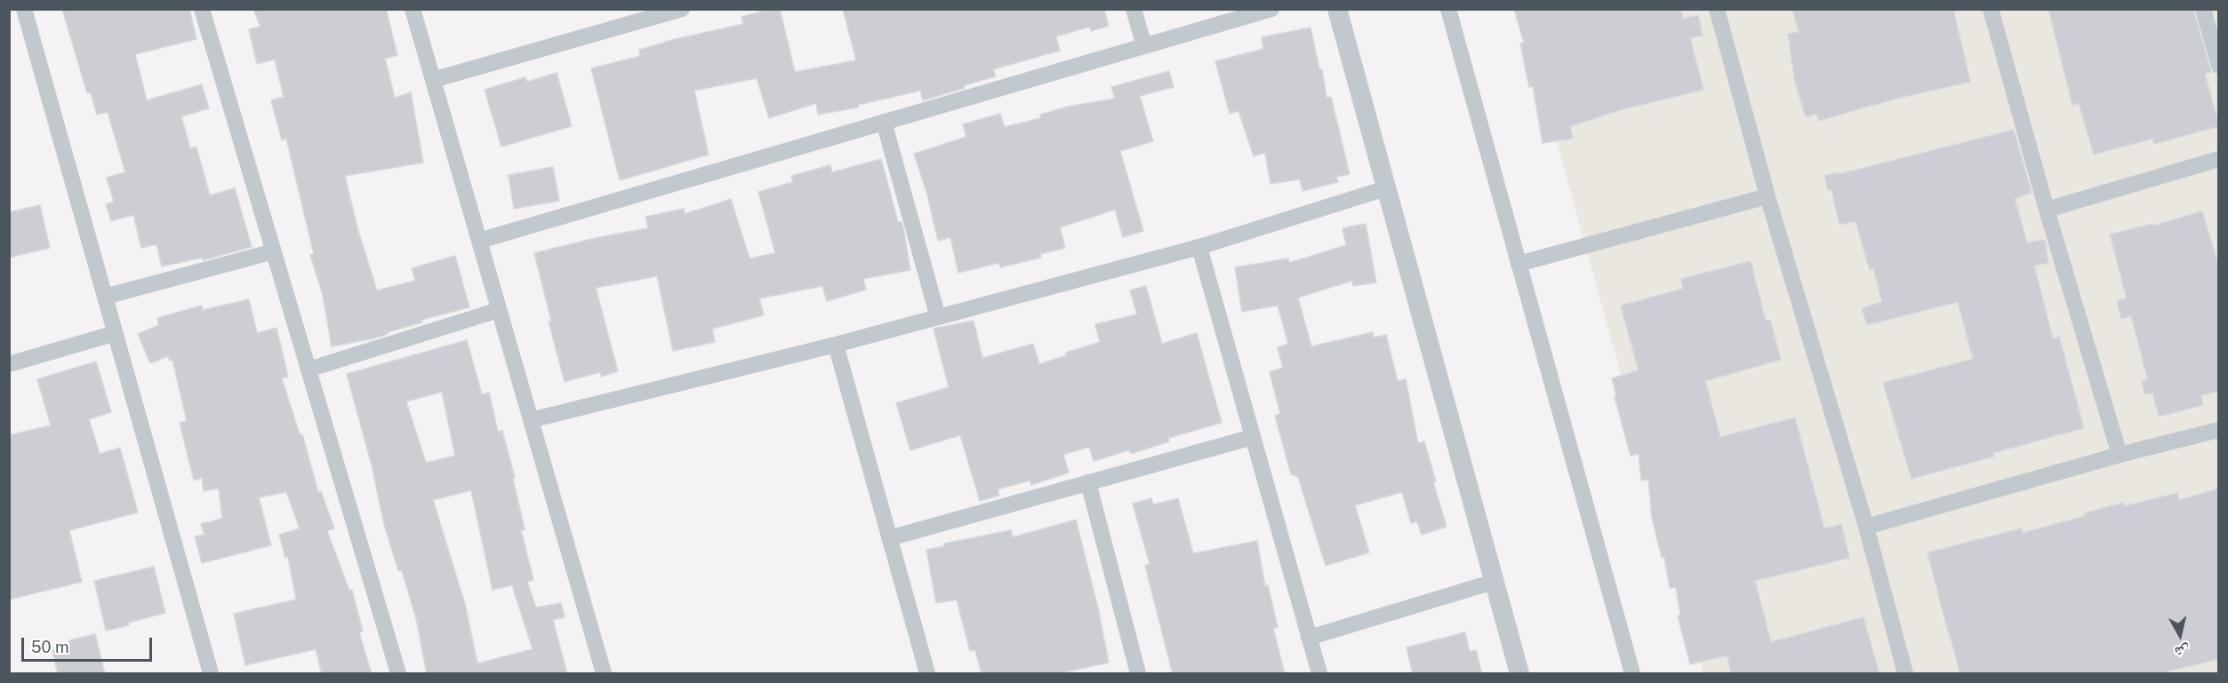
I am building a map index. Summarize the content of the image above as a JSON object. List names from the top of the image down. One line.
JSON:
{"scale_bar":"50 m","north":"bottom"}
